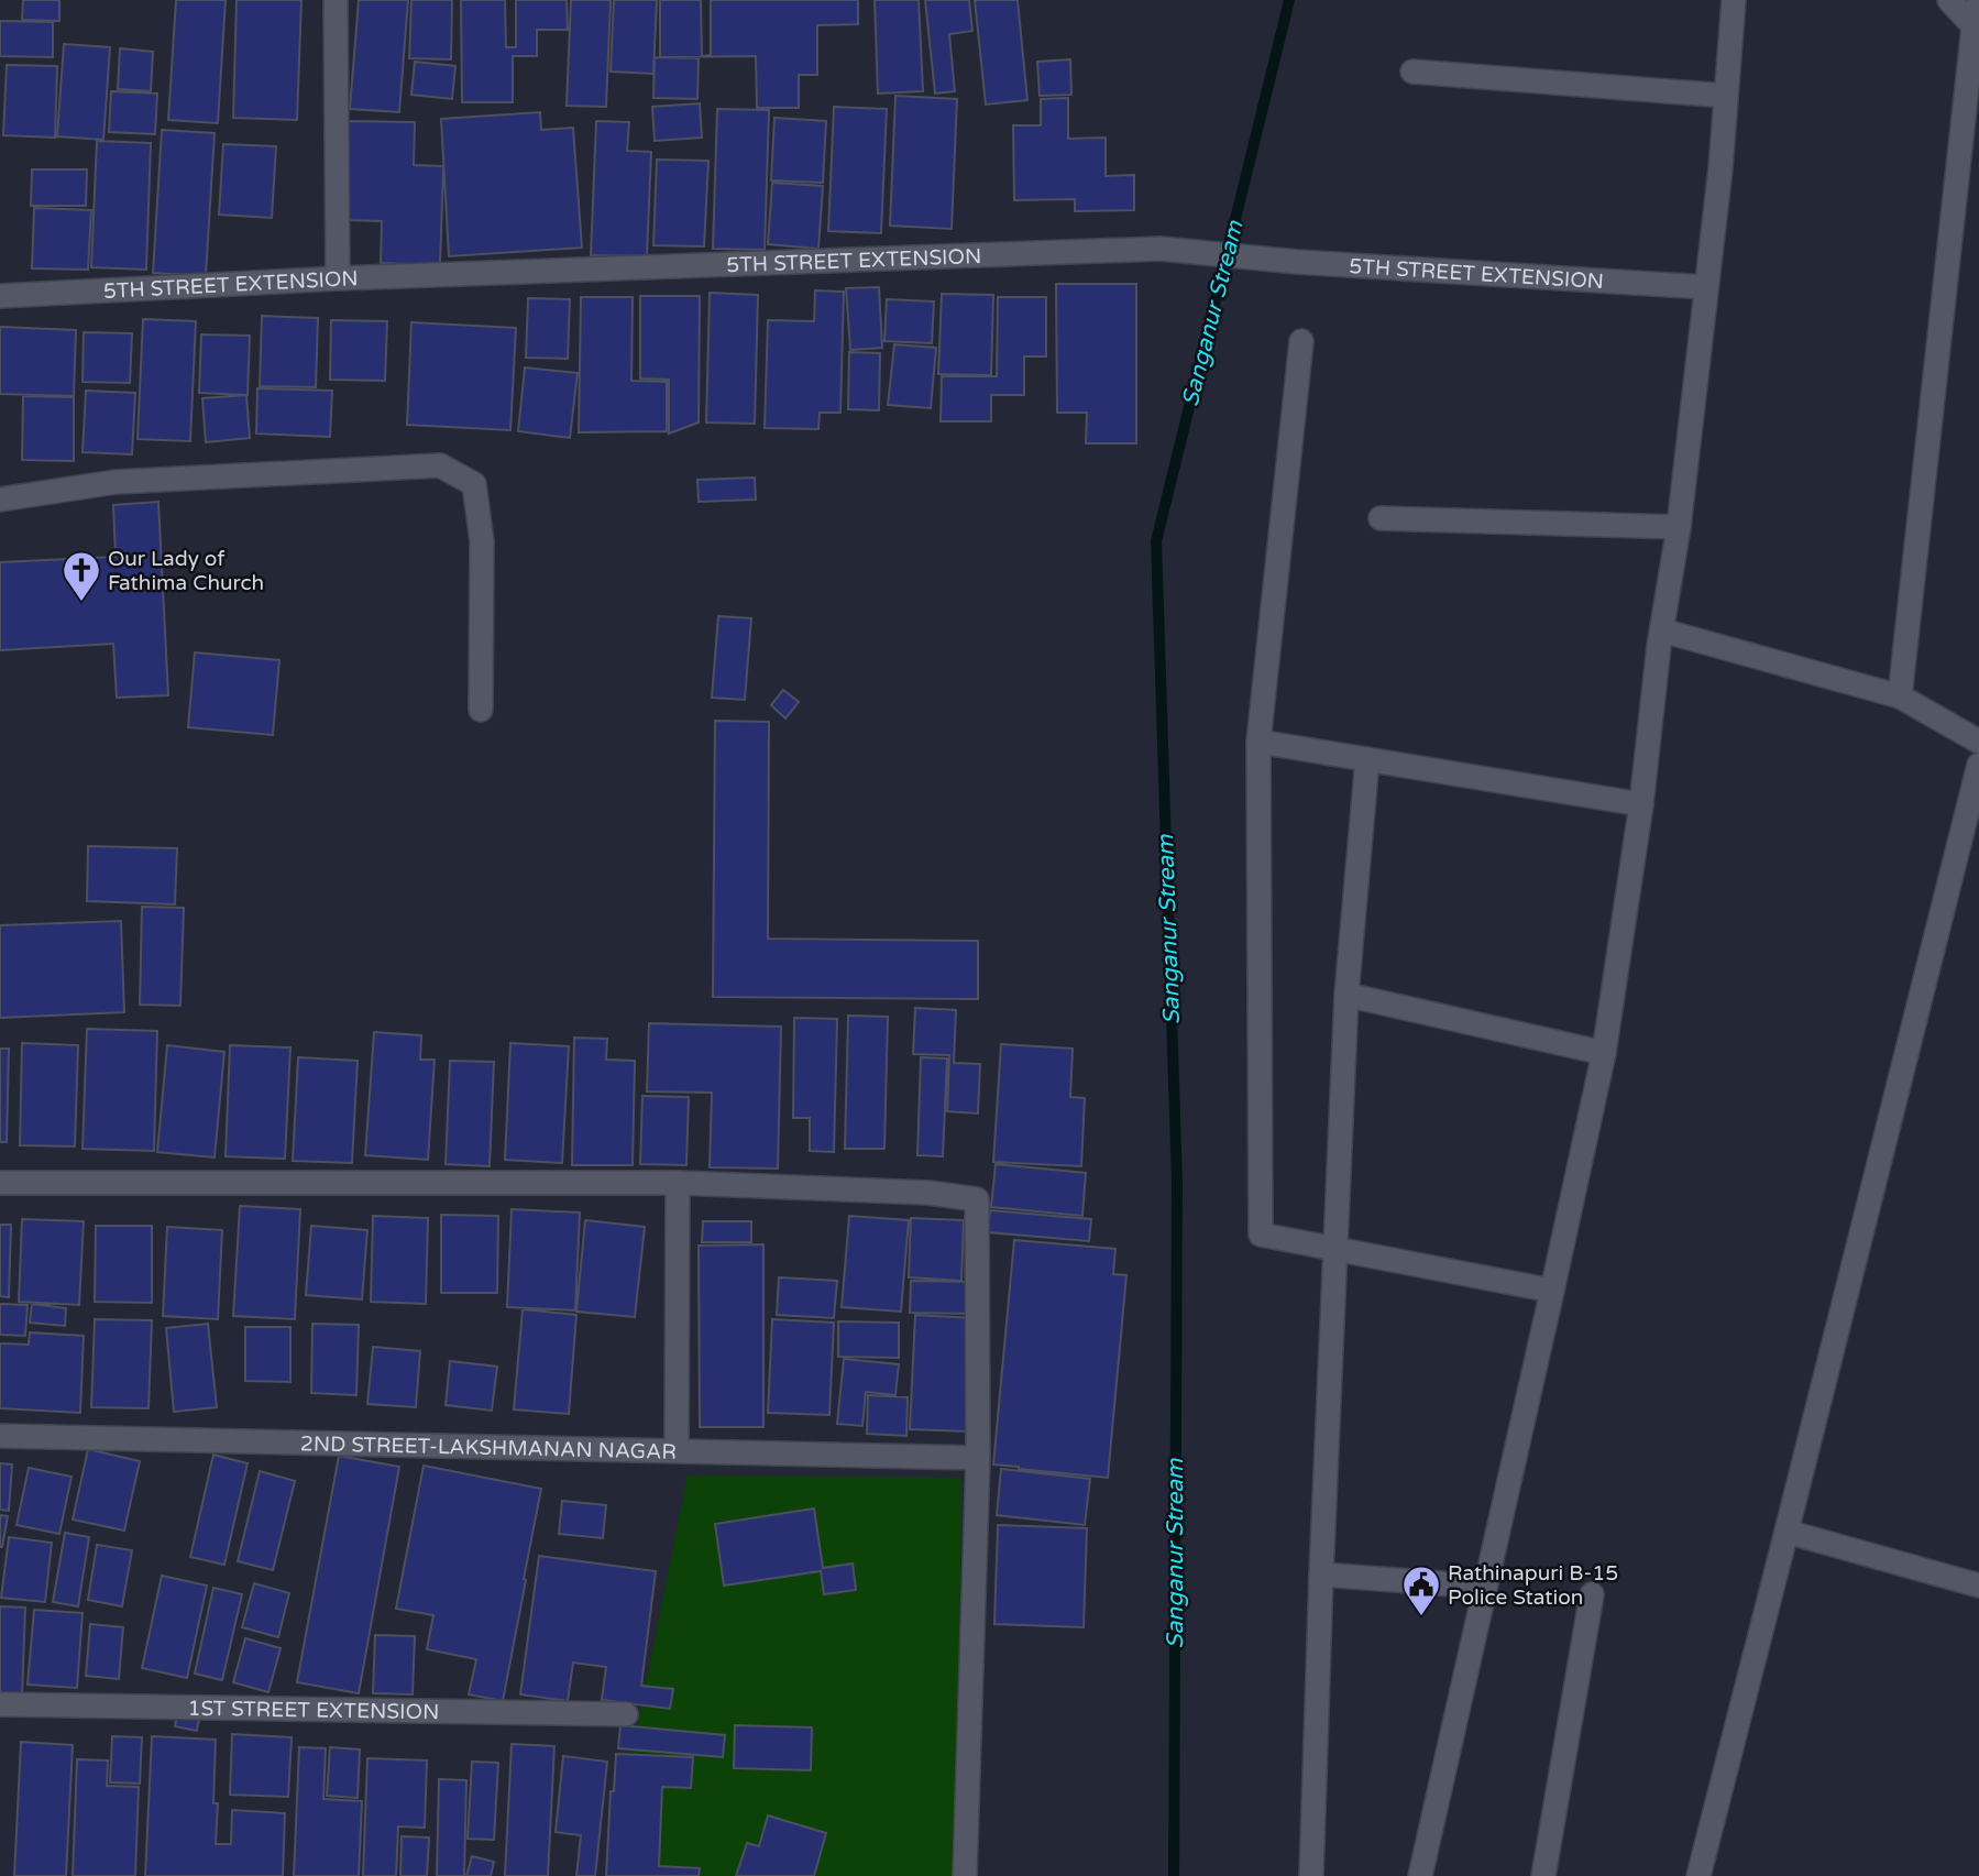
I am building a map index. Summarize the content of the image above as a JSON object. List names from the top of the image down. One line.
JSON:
{"streets":{"street":["5TH STREET EXTENSION","2ND STREET-LAKSHMANAN NAGAR","1ST STREET EXTENSION"]},"water":["Sanganur Stream"],"places":{"church":["Our Lady of Fathima Church"],"public building":["Rathinapuri B-15 Police Station"]}}
